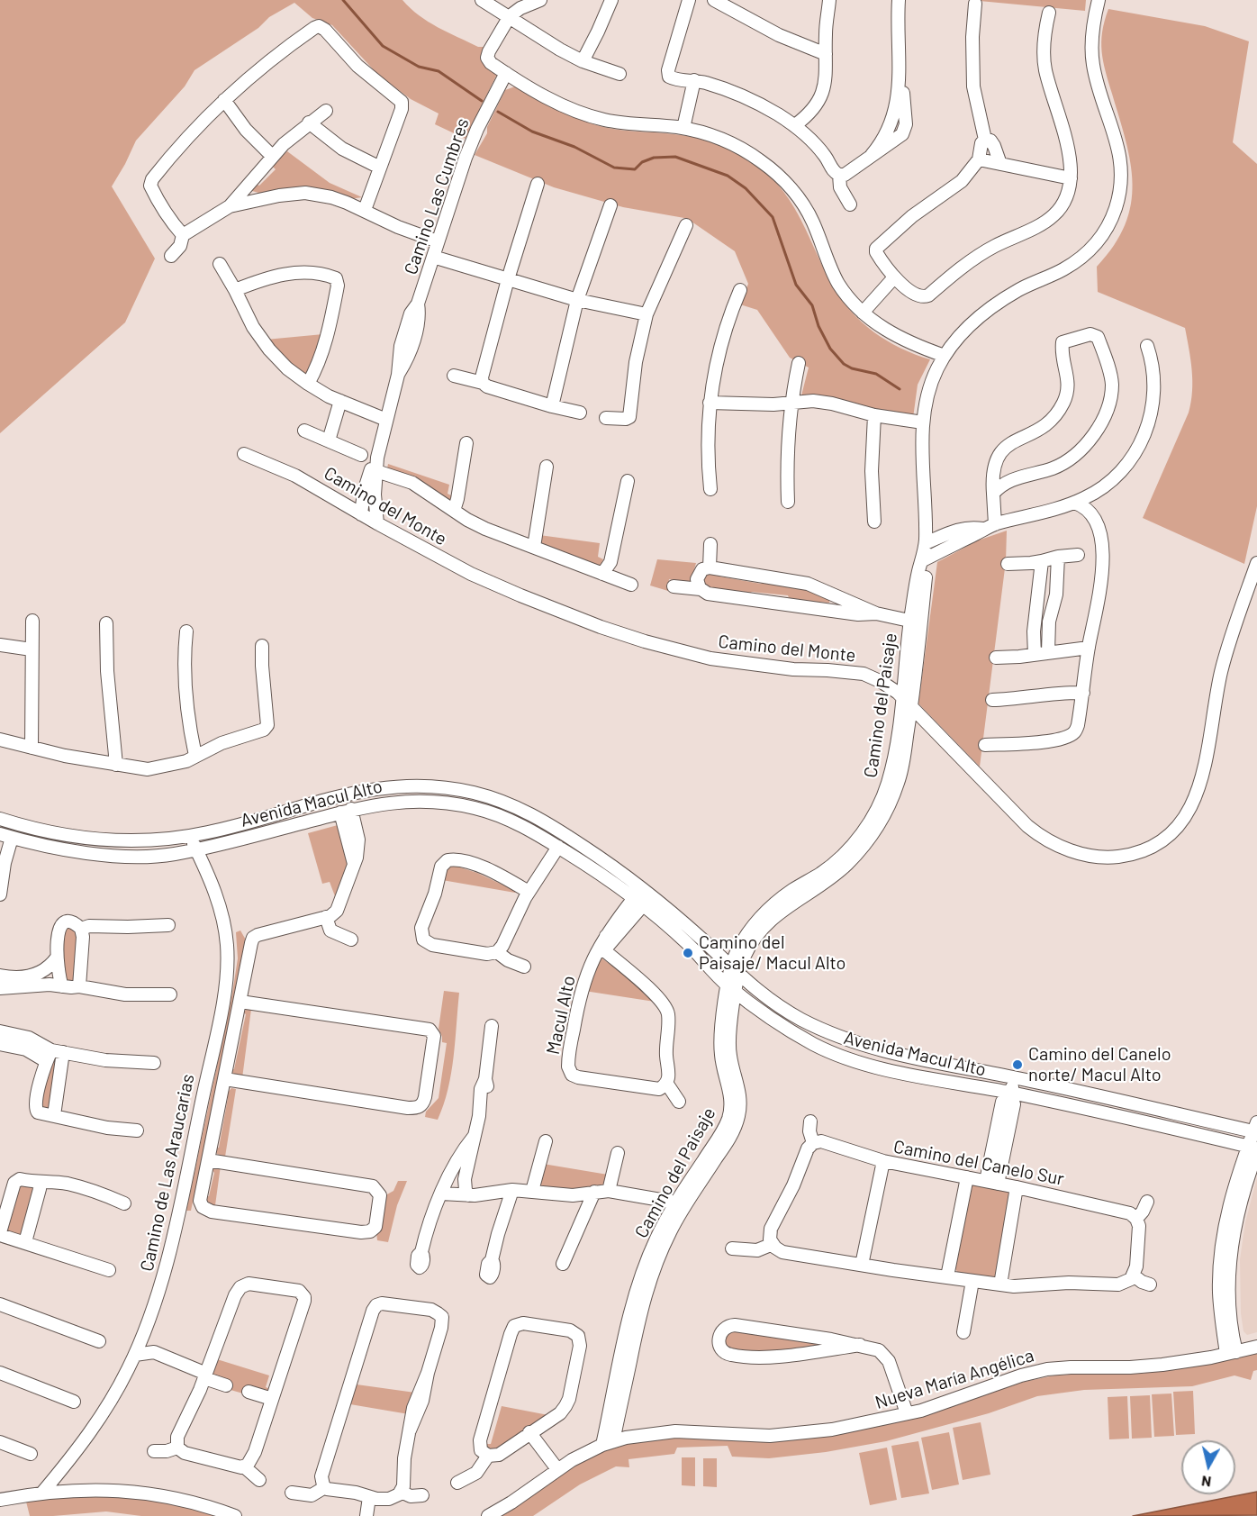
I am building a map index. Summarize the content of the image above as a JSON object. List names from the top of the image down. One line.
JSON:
{"streets":{"street":["Camino Las Cumbres","Camino del Monte","Camino del Paisaje","Avenida Macul Alto","Macul Alto","Camino del Canelo Sur","Camino de Las Araucarias","Nueva María Angélica"]},"crossings":[["Camino Las Cumbres","Camino del Monte"],["Camino del Monte","Camino del Paisaje"],["Camino del Paisaje","Avenida Macul Alto"],["Camino del Paisaje","Nueva María Angélica"],["Avenida Macul Alto","Macul Alto"],["Avenida Macul Alto","Camino de Las Araucarias"]],"places":["Camino del Paisaje/ Macul Alto","Camino del Canelo norte/ Macul Alto"],"north":"bottom"}
